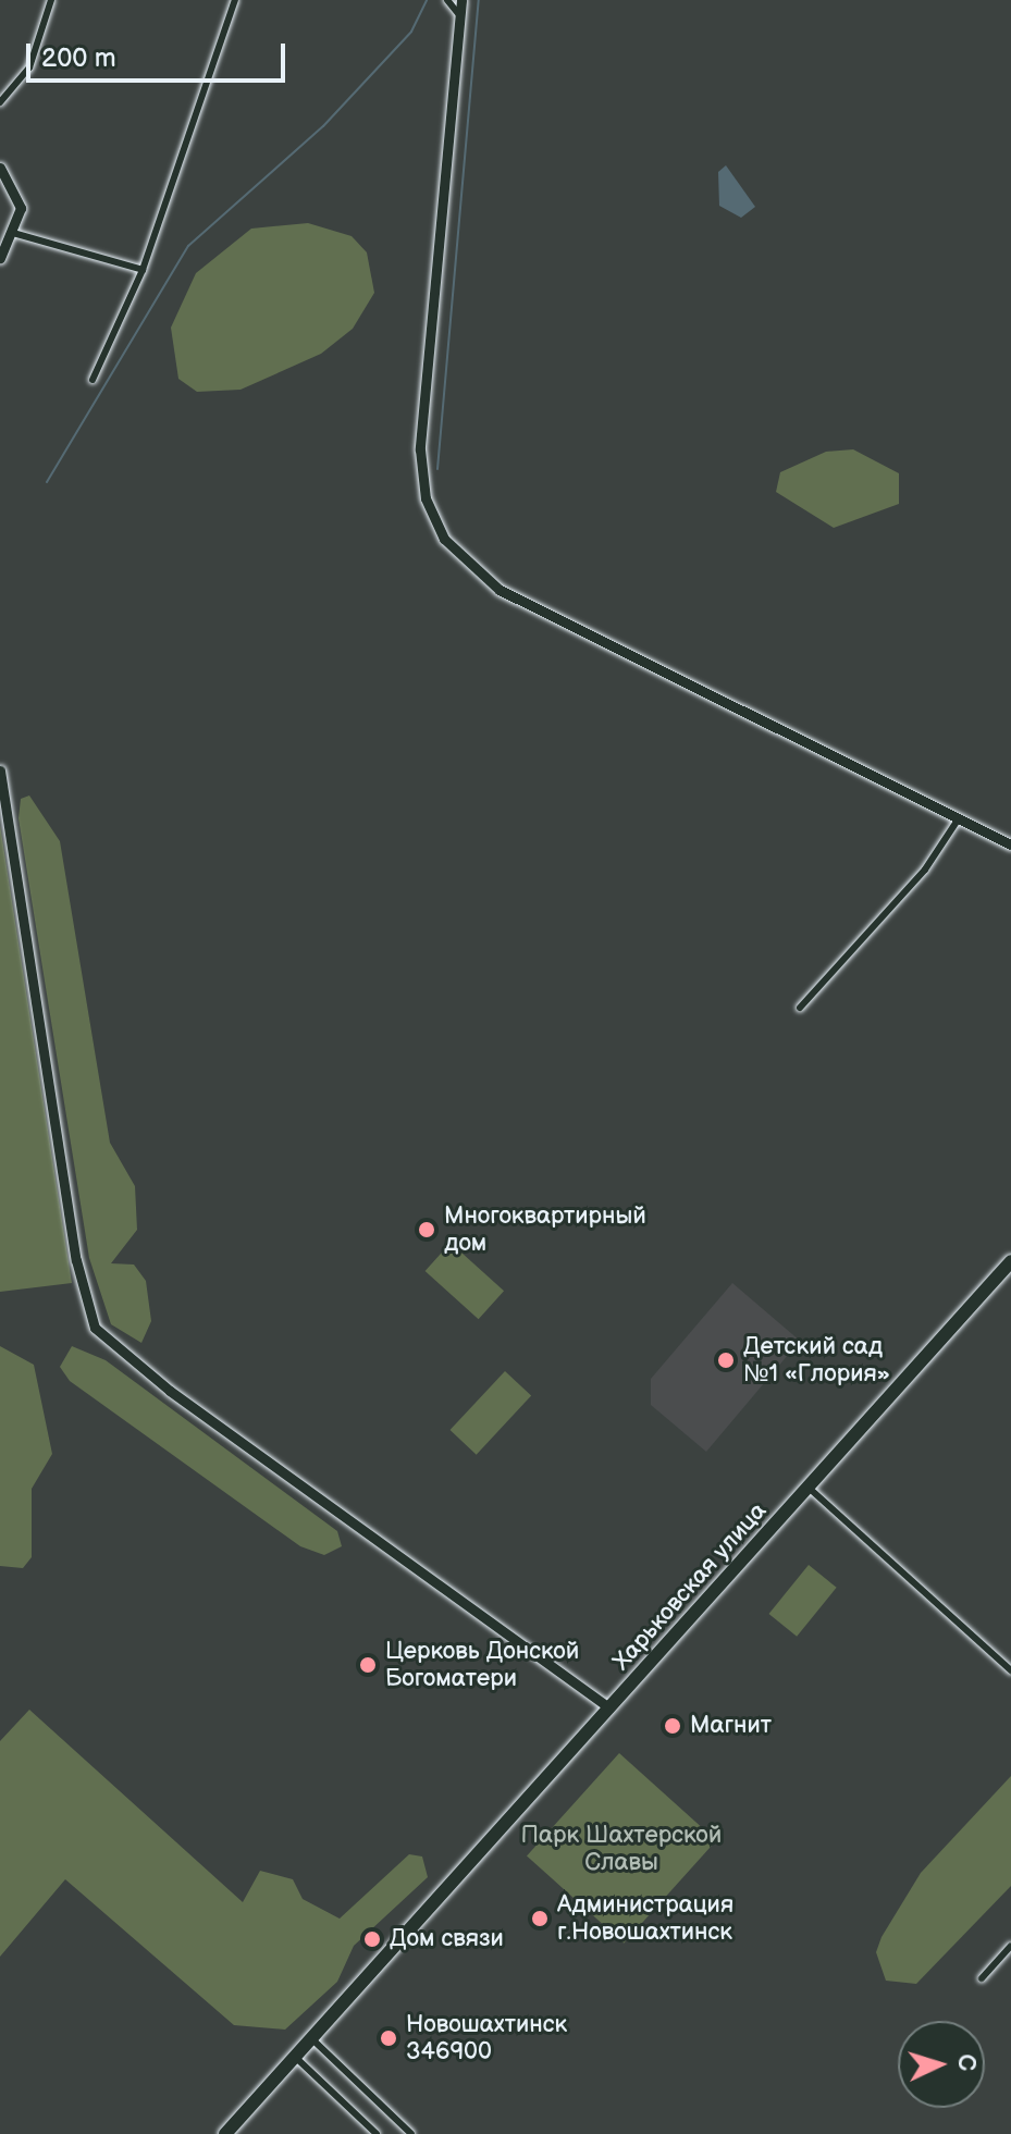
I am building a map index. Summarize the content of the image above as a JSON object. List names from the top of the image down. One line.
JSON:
{"streets":{"highway":["Харьковская улица"]},"parks":["Парк Шахтерской Славы"],"places":["Многоквартирный дом","Детский сад №1 «Глория»","Церковь Донской Богоматери","Магнит","Администрация г.Новошахтинск","Дом связи","Новошахтинск 346900"],"scale_bar":"200 m","north":"right"}
